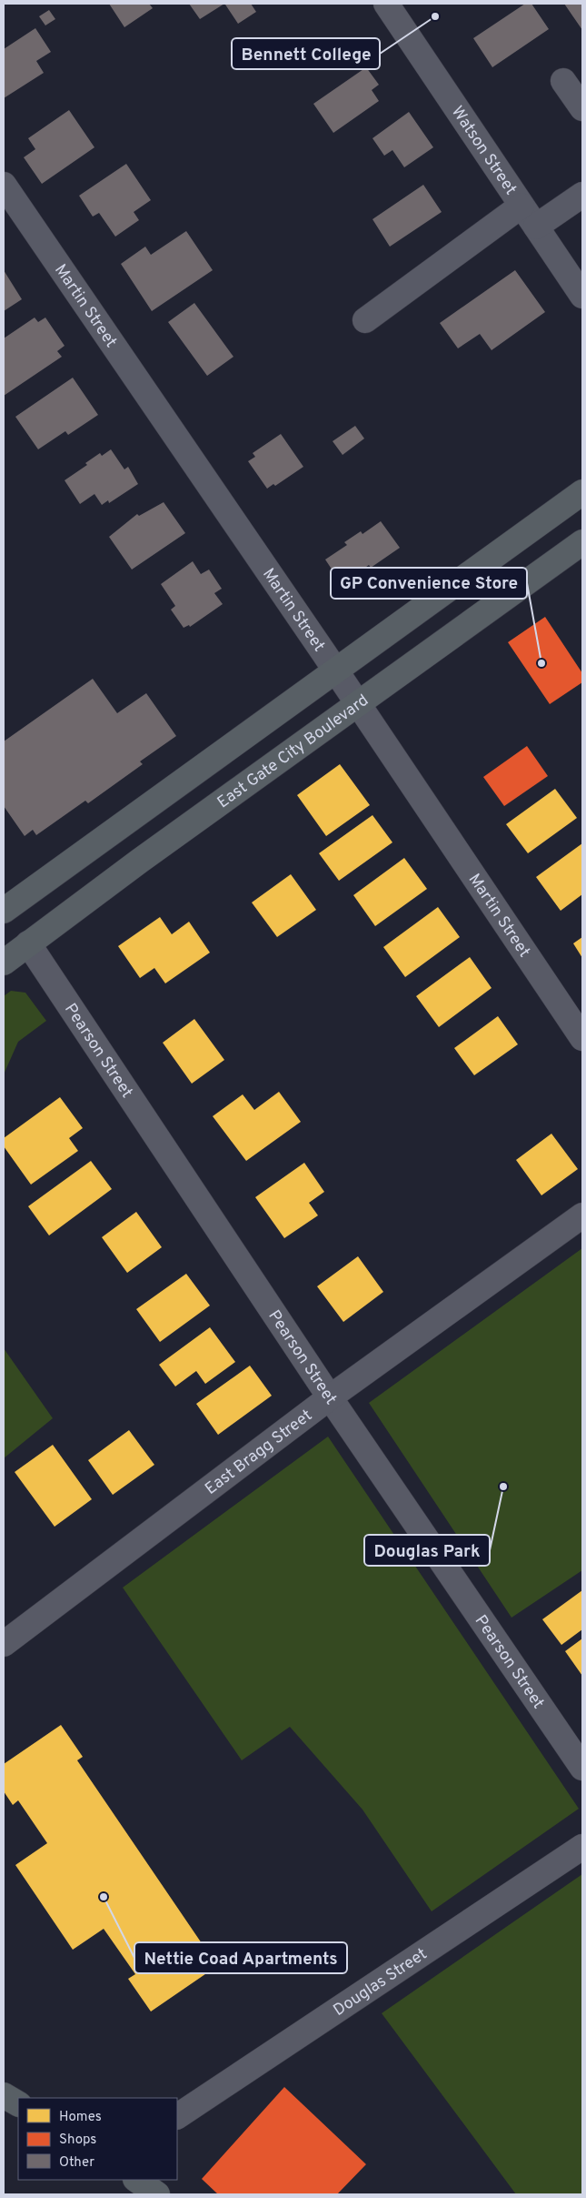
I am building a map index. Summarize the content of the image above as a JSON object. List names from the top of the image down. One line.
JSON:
{"streets":{"main road":["East Gate City Boulevard"],"street":["Watson Street","Martin Street","Pearson Street","East Bragg Street","Douglas Street"]},"crossings":[["Martin Street","East Gate City Boulevard"],["East Gate City Boulevard","Pearson Street"],["Pearson Street","East Bragg Street"]],"places":["Bennett College","GP Convenience Store","Douglas Park","Nettie Coad Apartments"],"legend":["Homes","Shops","Other"]}
